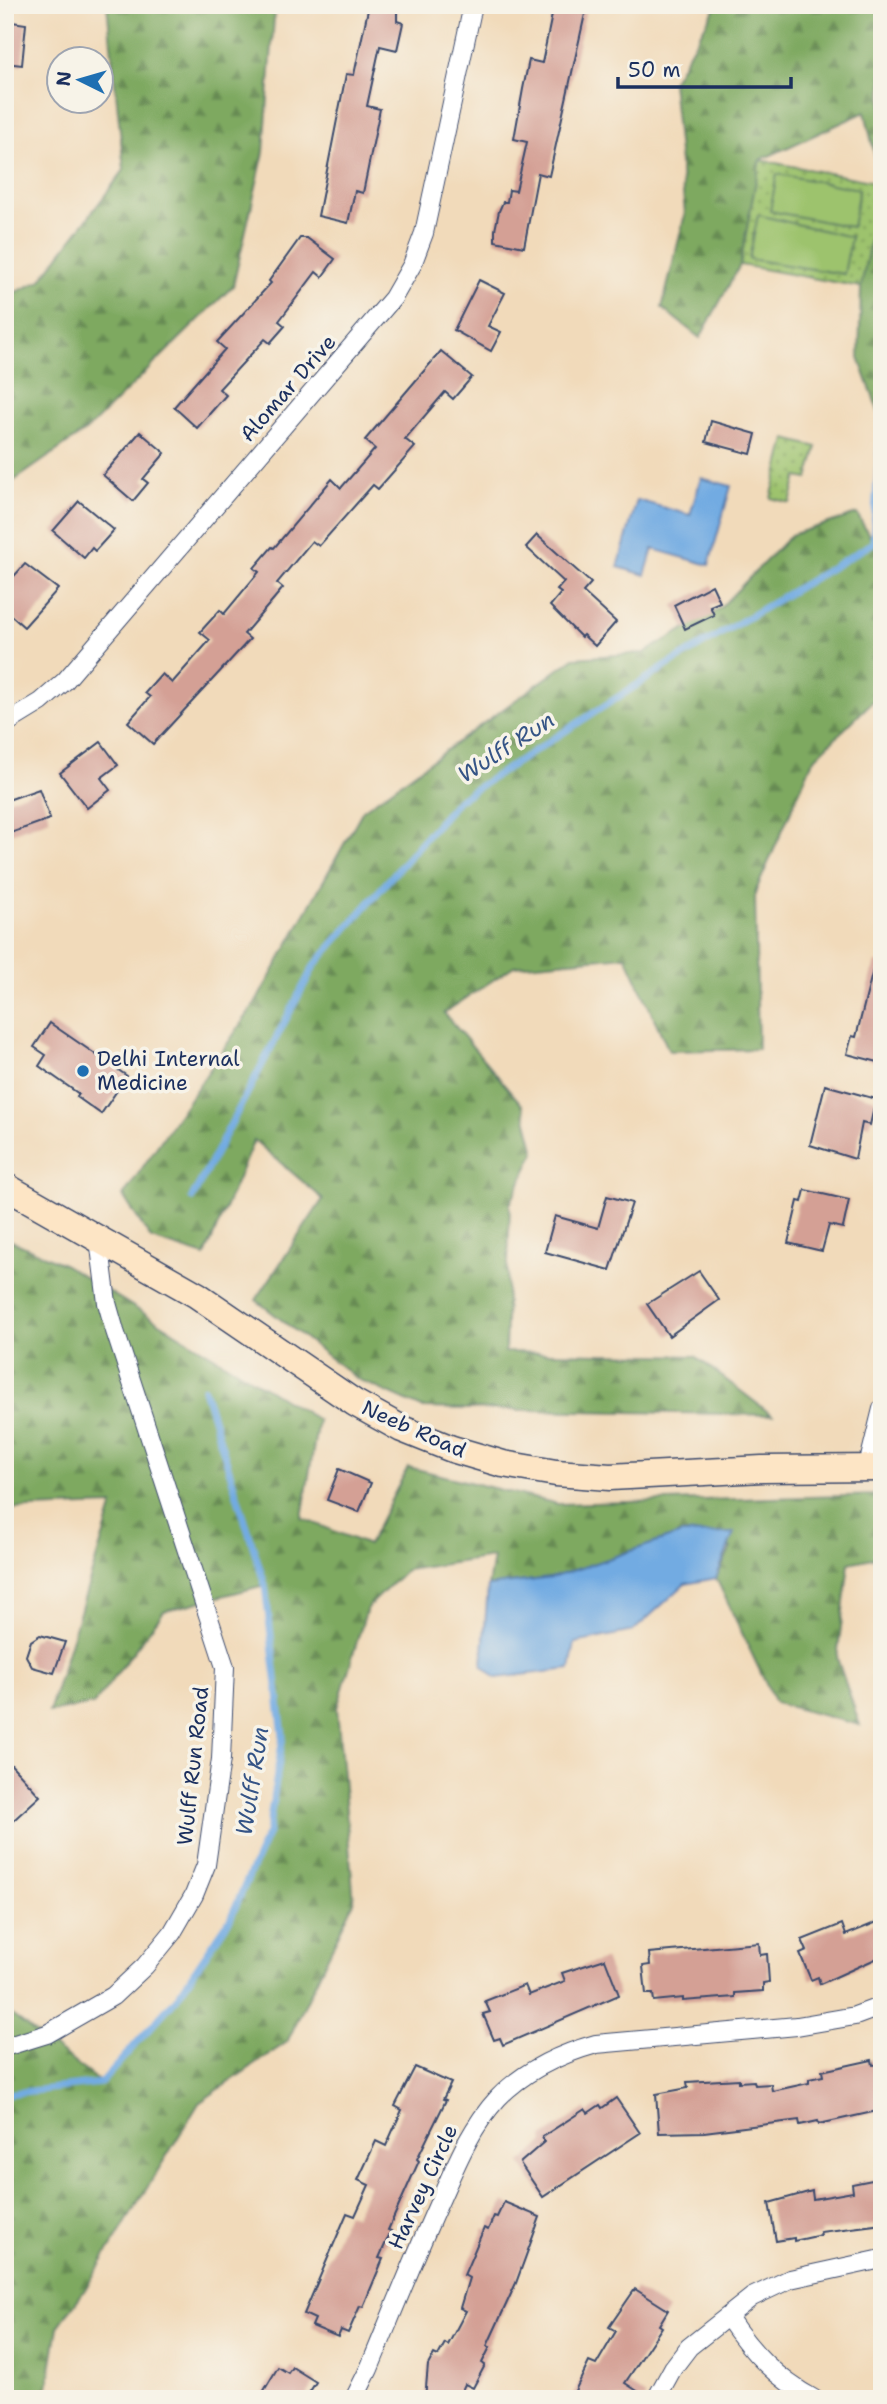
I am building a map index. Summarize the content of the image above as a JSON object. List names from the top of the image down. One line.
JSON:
{"streets":{"street":["Alomar Drive","Neeb Road","Wulff Run Road","Harvey Circle"]},"crossings":[["Neeb Road","Wulff Run Road"]],"water":["Wulff Run"],"places":["Delhi Internal Medicine"],"scale_bar":"50 m","north":"left"}
